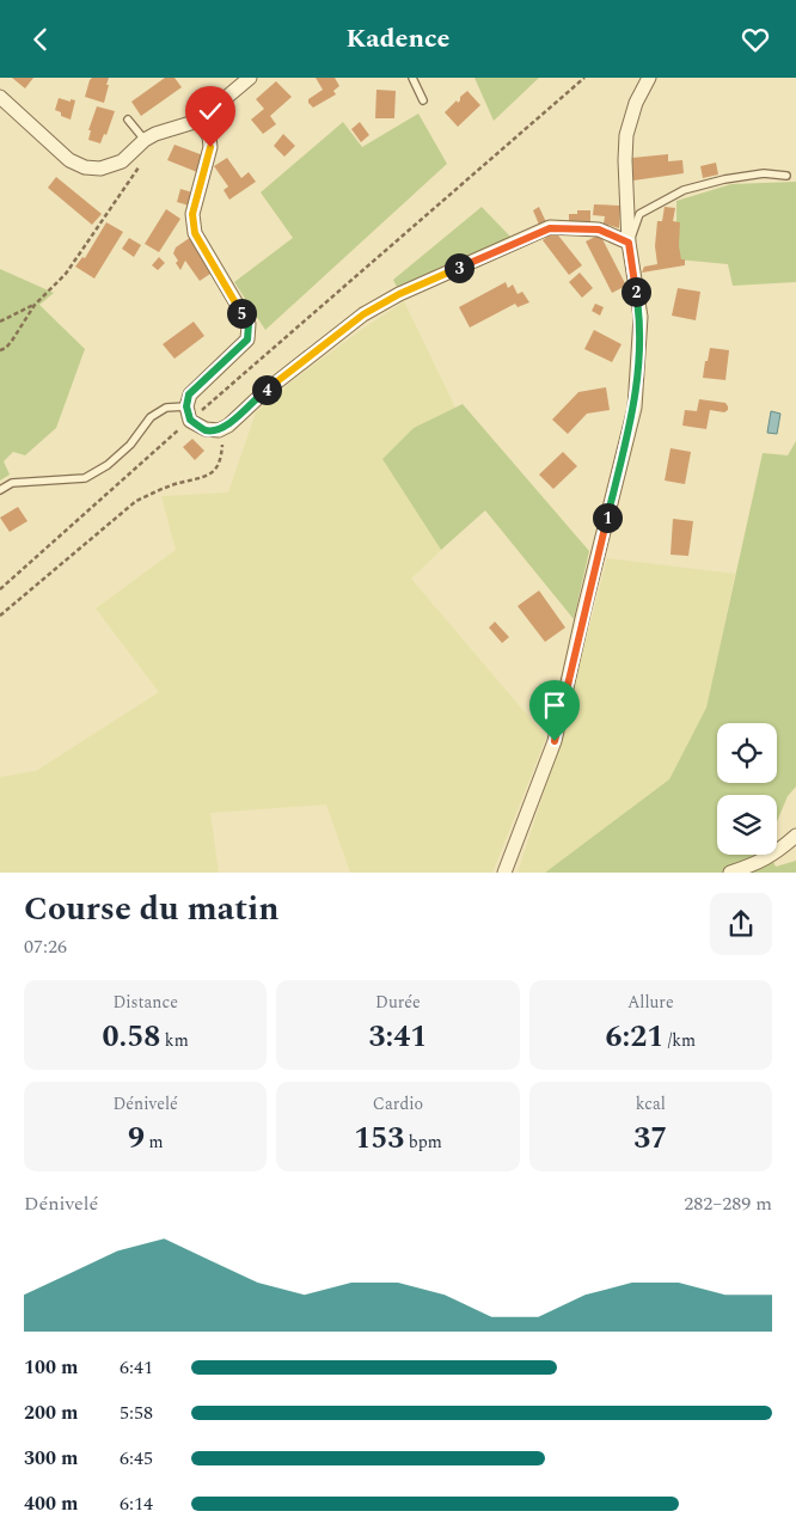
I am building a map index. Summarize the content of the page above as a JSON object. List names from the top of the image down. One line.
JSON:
{"page":{"header":"Kadence","pins":["3","2","5","4","1"],"heading":["Course du matin","07:26"],"stats":[["Distance","0.58 km"],["Durée","3:41"],["Allure","6:21 /km"],["Dénivelé","9 m"],["Cardio","153 bpm"],["kcal","37"]],"chart":["Dénivelé","282–289 m"],"list":[{"name":"100 m","note":"6:41"},{"name":"200 m","note":"5:58"},{"name":"300 m","note":"6:45"},{"name":"400 m","note":"6:14"}]}}
